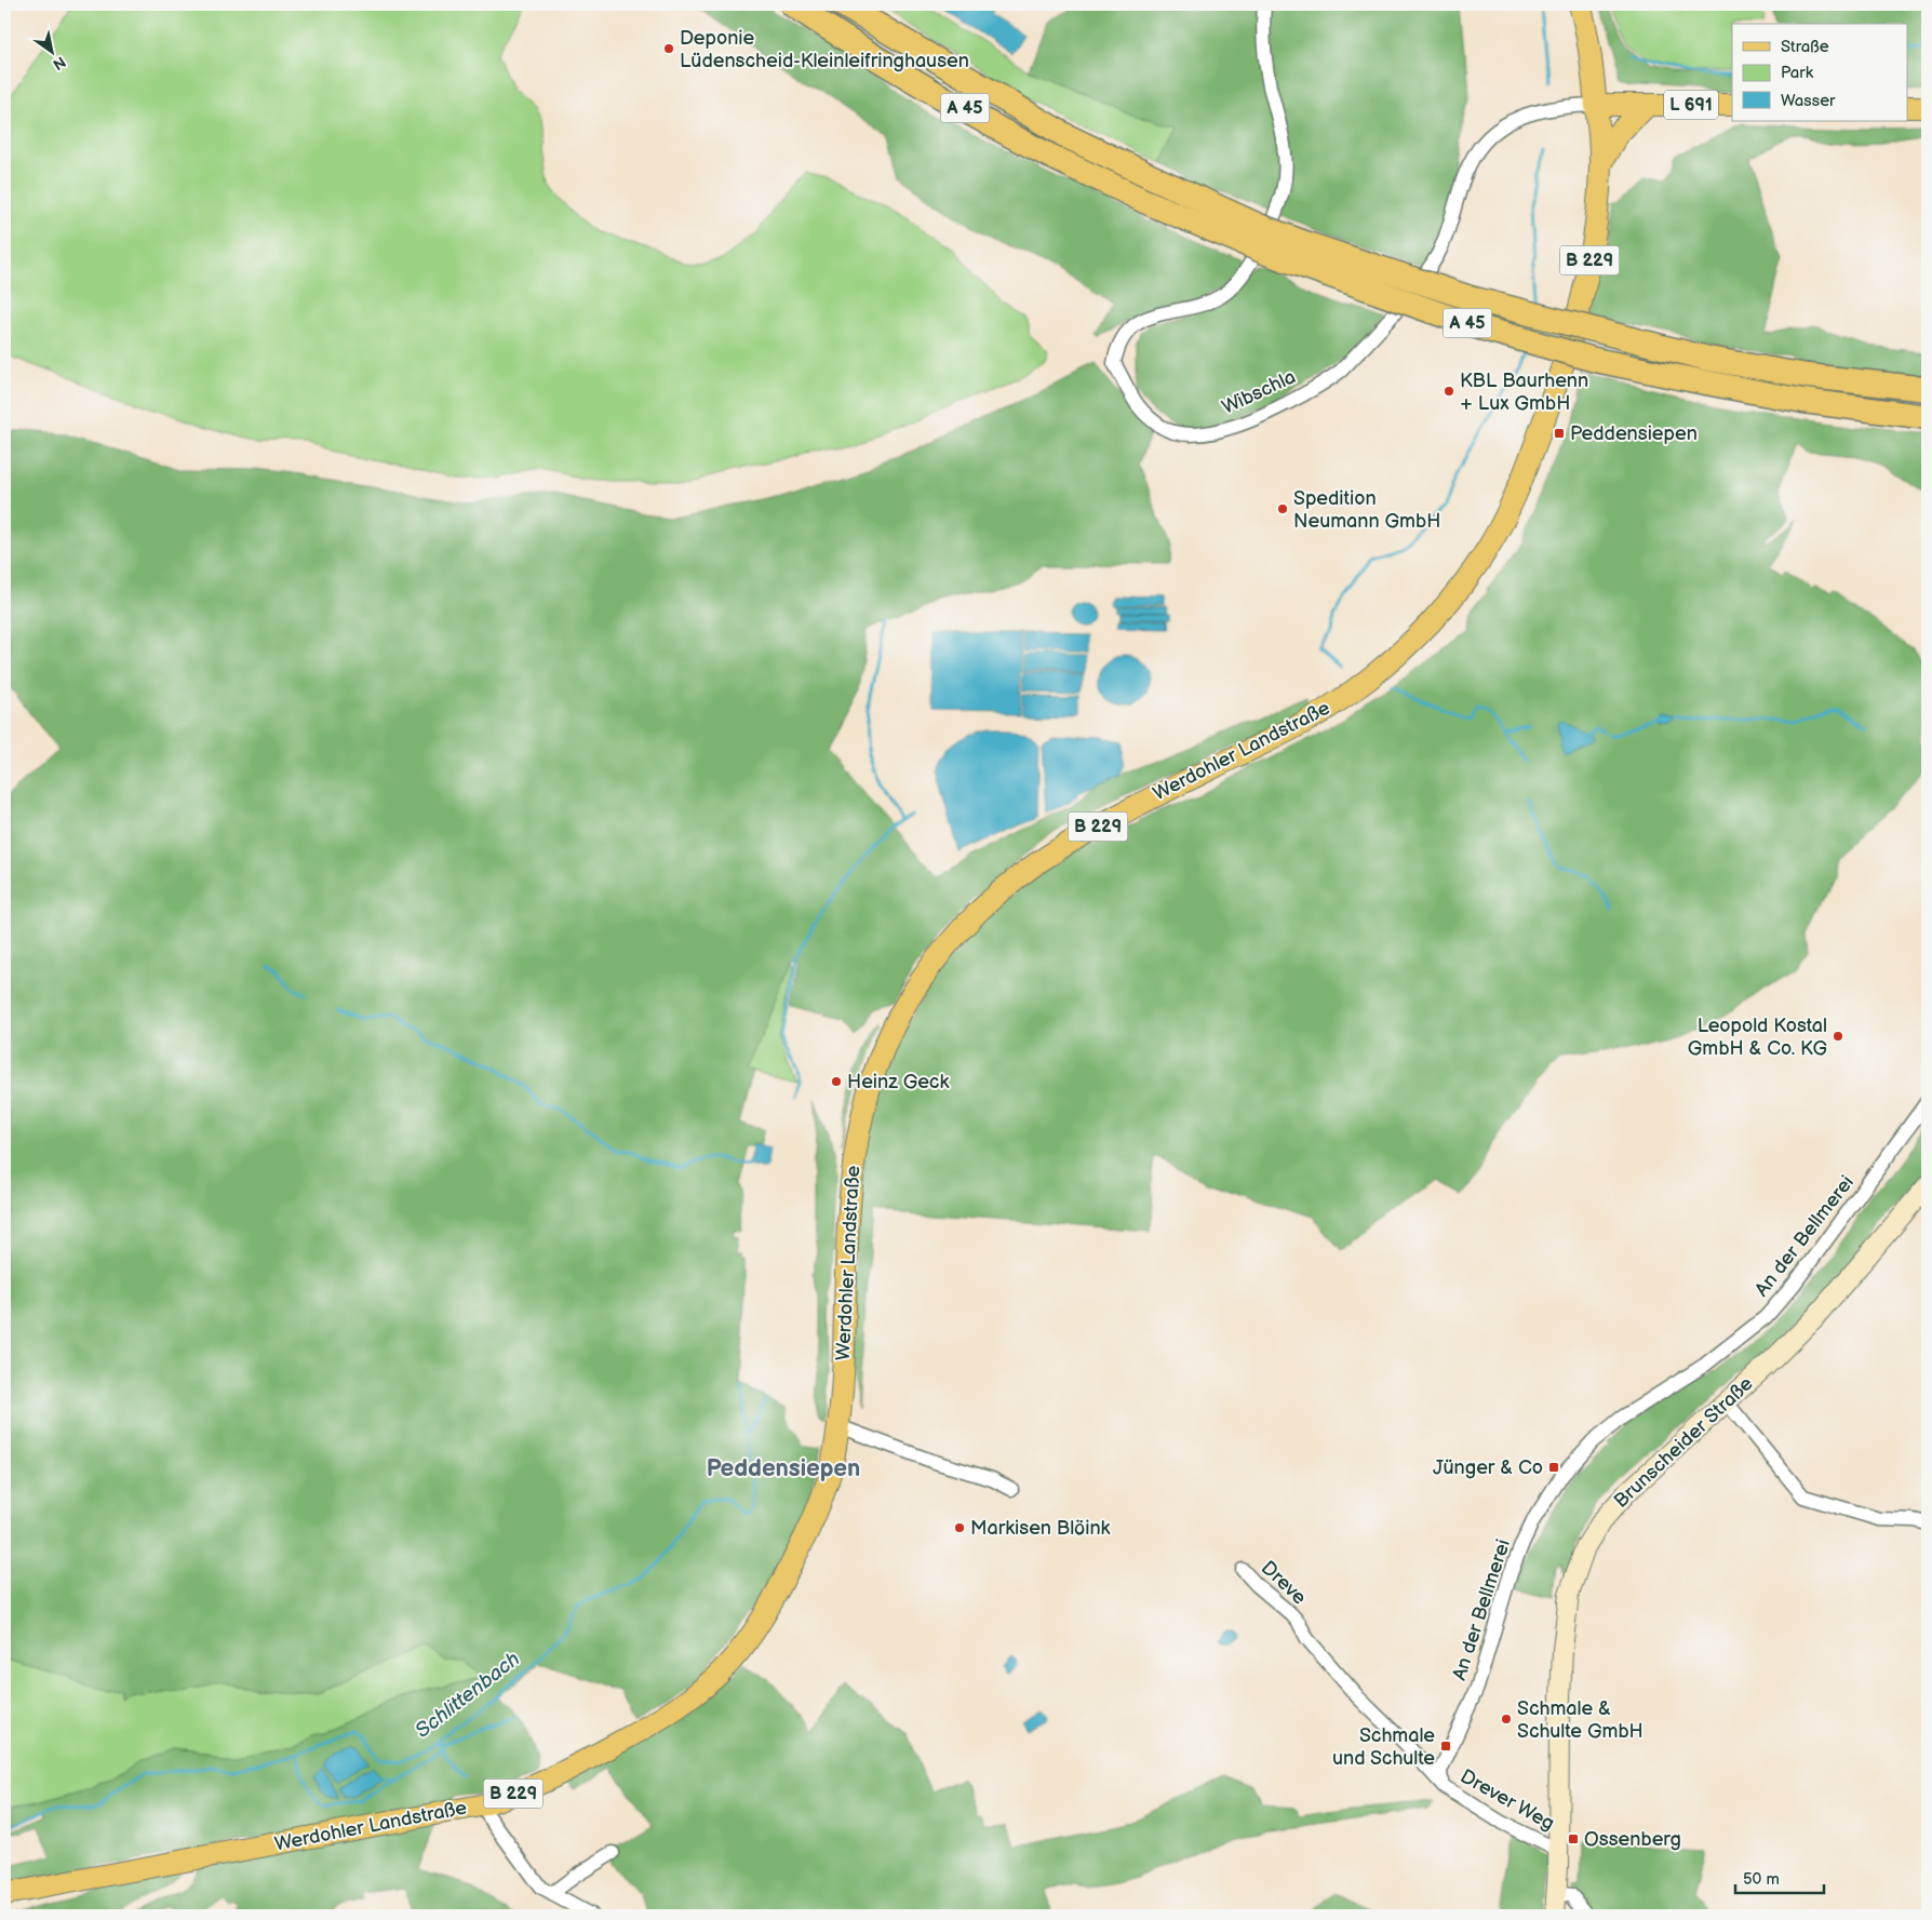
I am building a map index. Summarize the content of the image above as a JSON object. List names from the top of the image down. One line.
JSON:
{"streets":{"highway":["A 45"],"main road":["L 691","B 229","Werdohler Landstraße","Brunscheider Straße"],"street":["Wibschla","An der Bellmerei","Dreve","Drever Weg"]},"crossings":[["L 691","B 229"],["L 691","Wibschla"],["L 691","Werdohler Landstraße"],["B 229","Wibschla"],["B 229","Werdohler Landstraße"],["Wibschla","Werdohler Landstraße"],["An der Bellmerei","Dreve"],["An der Bellmerei","Drever Weg"],["Brunscheider Straße","Drever Weg"],["Dreve","Drever Weg"]],"districts":["Peddensiepen"],"water":["Schlittenbach"],"places":{"other":["Deponie Lüdenscheid-Kleinleifringhausen","KBL Baurhenn + Lux GmbH","Spedition Neumann GmbH","Leopold Kostal GmbH & Co. KG","Heinz Geck","Markisen Blöink","Schmale & Schulte GmbH"],"transit":["Peddensiepen","Jünger & Co","Schmale und Schulte","Ossenberg"]},"legend":["Straße","Park","Wasser"],"scale_bar":"50 m","north":"bottom right"}
